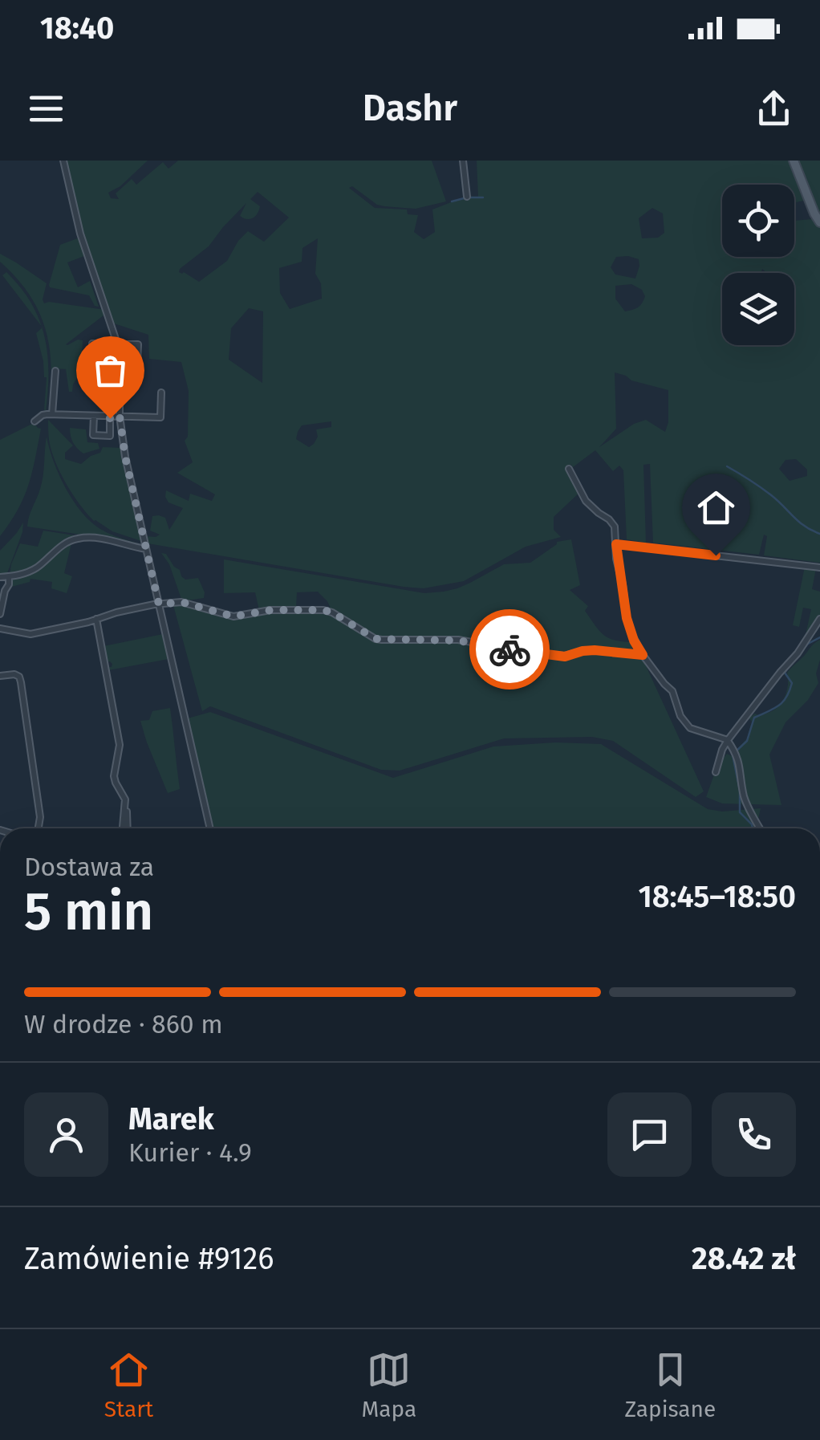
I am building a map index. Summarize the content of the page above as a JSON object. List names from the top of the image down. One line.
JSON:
{"page":{"status":"18:40","header":"Dashr","heading":["5 min","Dostawa za","18:45–18:50"],"panel":["Marek","Kurier · 4.9","Zamówienie #9126","28.42 zł"],"bar":"W drodze · 860 m","tabs":["Start","Mapa","Zapisane"]}}
